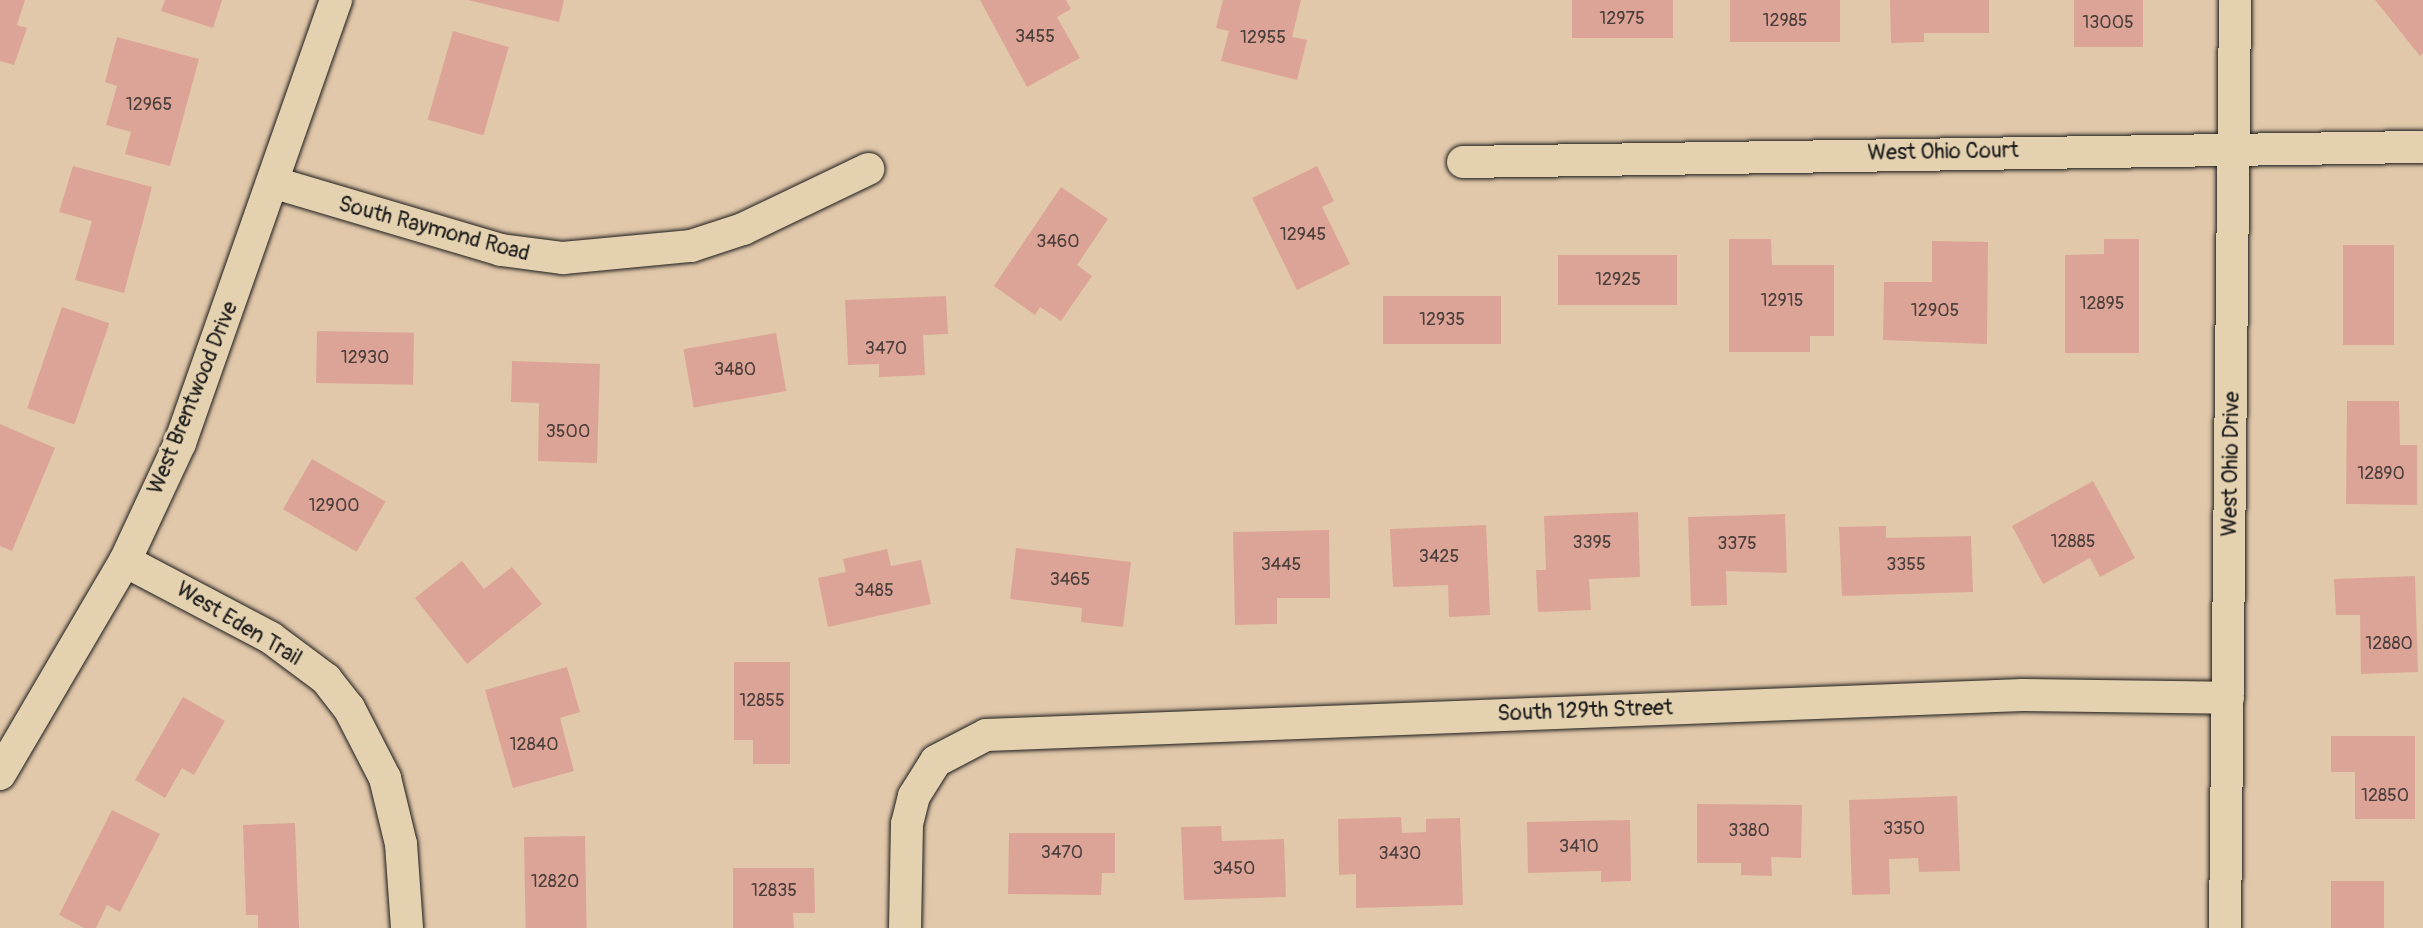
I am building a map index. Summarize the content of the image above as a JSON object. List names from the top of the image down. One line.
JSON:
{"streets":{"street":["West Ohio Court","South Raymond Road","West Brentwood Drive","West Ohio Drive","West Eden Trail","South 129th Street"]},"crossings":[["West Ohio Court","West Ohio Drive"],["South Raymond Road","West Brentwood Drive"],["West Brentwood Drive","West Eden Trail"],["West Ohio Drive","South 129th Street"]],"house_numbers":["12975","12985","13005","3455","12955","12965","12945","3460","12925","12915","12895","12905","12935","3470","12930","3480","3500","12890","12900","12885","3395","3375","3425","3445","3355","3465","3485","12880","12855","12840","12850","3350","3380","3410","3470","3430","3450","12820","12835"]}
